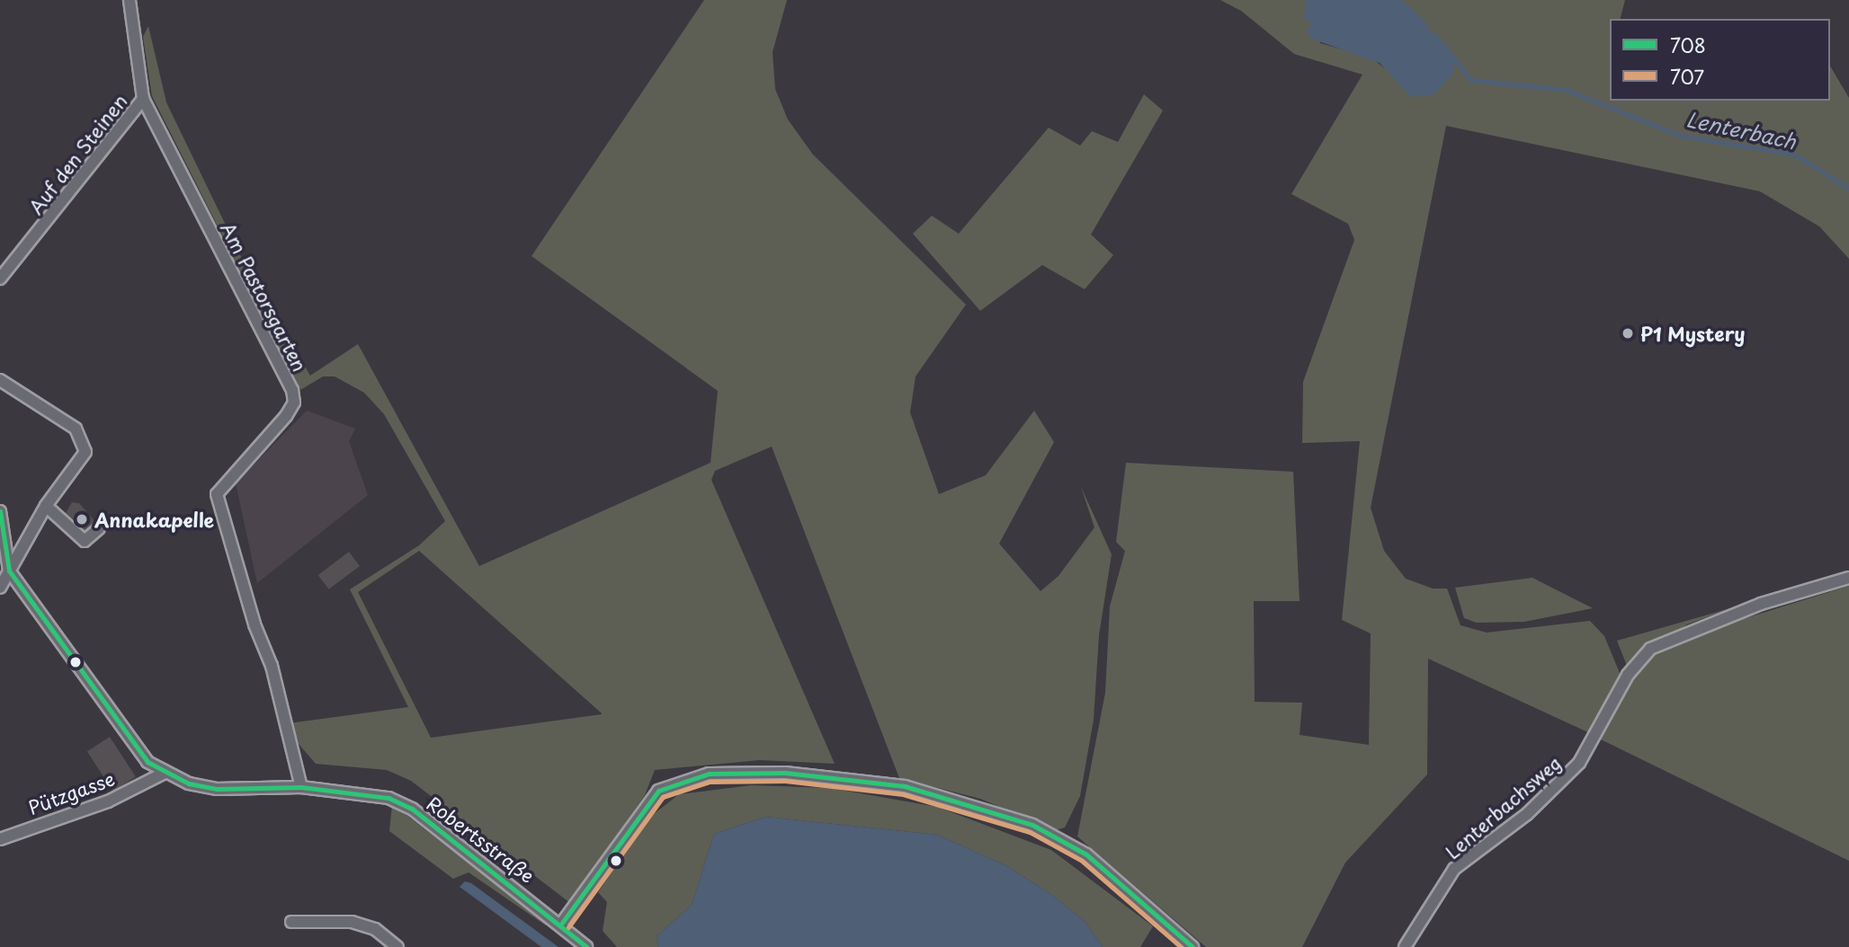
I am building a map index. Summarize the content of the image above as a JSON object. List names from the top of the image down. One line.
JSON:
{"streets":{"street":["Auf den Steinen","Am Pastorsgarten","Pützgasse","Lenterbachsweg","Robertsstraße"]},"crossings":[["Auf den Steinen","Am Pastorsgarten"],["Am Pastorsgarten","Robertsstraße"]],"water":["Lenterbach"],"places":["P1 Mystery","Annakapelle"],"lines":["transit line 708","transit line 707"],"legend":["708","707"]}
